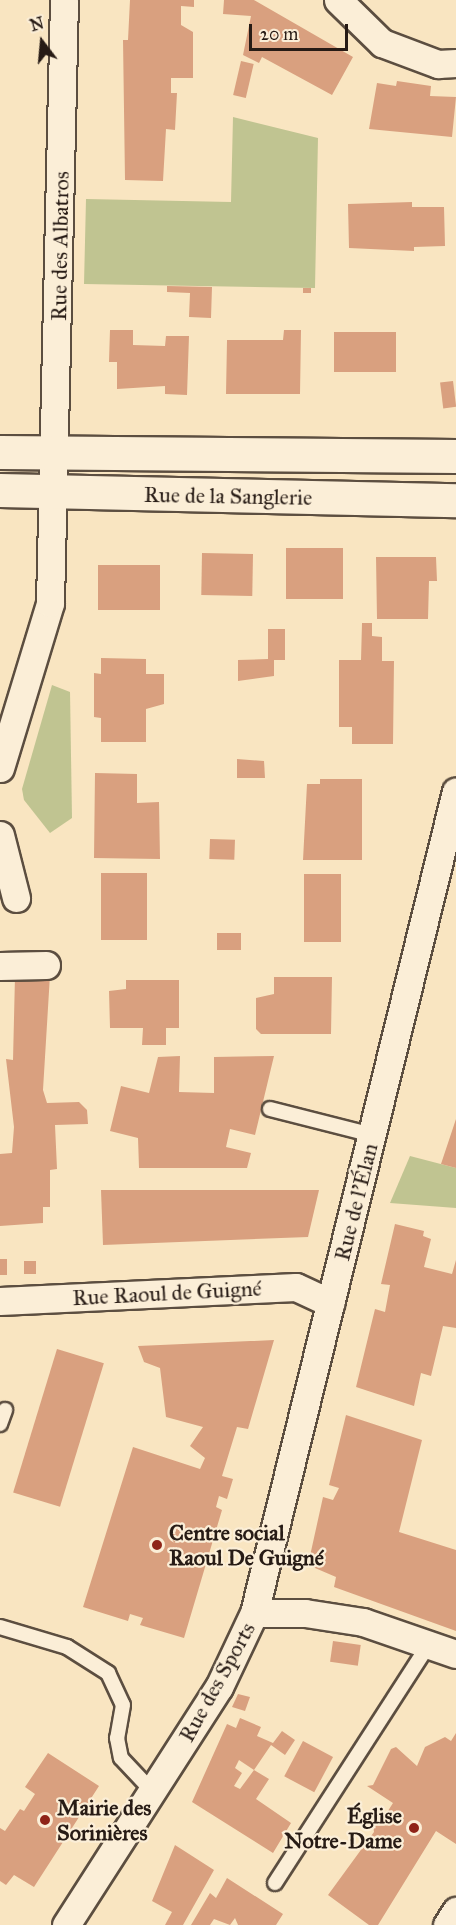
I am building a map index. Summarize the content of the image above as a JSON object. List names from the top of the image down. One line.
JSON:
{"streets":{"street":["Rue des Albatros","Rue de la Sanglerie","Rue de l'Élan","Rue Raoul de Guigné","Rue des Sports"]},"crossings":[["Rue des Albatros","Rue de la Sanglerie"],["Rue de l'Élan","Rue Raoul de Guigné"],["Rue de l'Élan","Rue des Sports"]],"places":["Centre social Raoul De Guigné","Mairie des Sorinières","Église Notre-Dame"],"scale_bar":"20 m","north":"top"}
